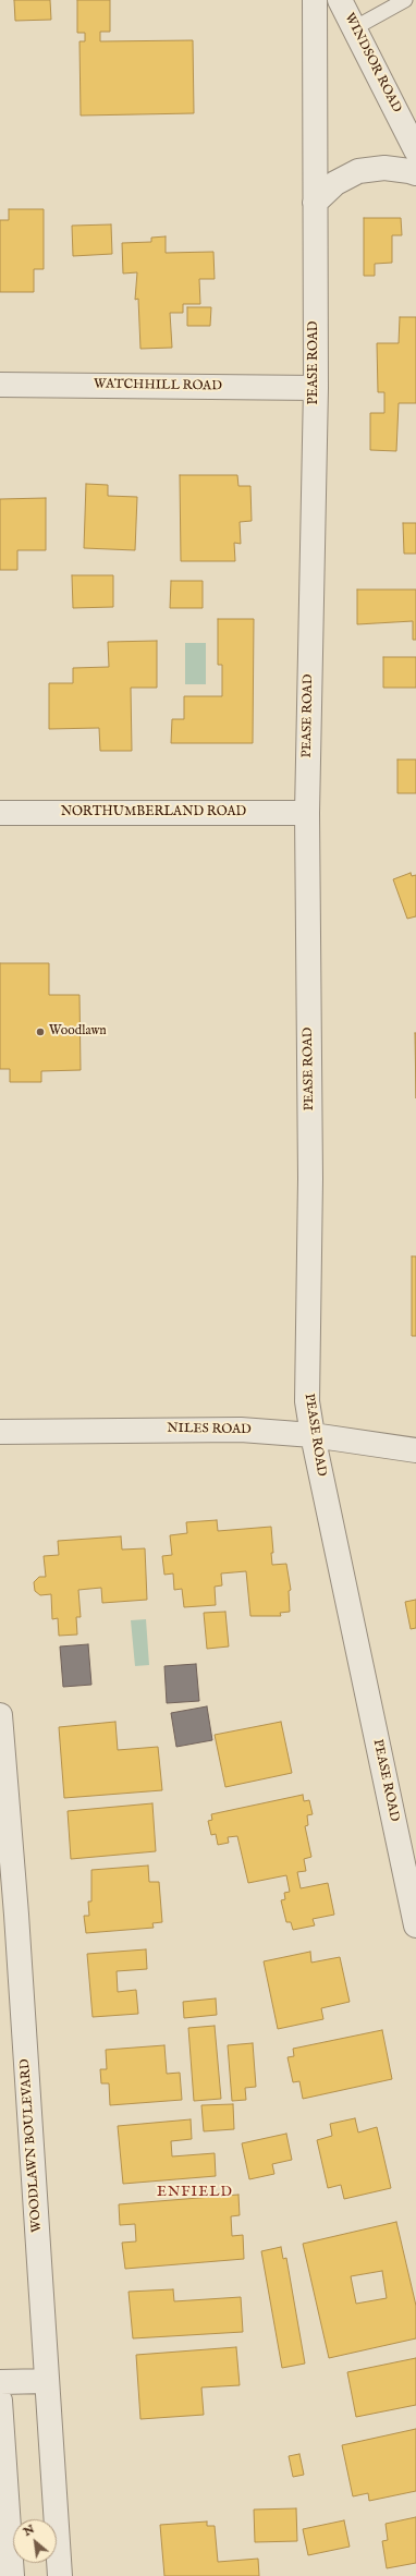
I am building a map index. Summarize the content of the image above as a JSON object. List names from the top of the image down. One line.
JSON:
{"streets":{"street":["WINDSOR ROAD","PEASE ROAD","WATCHHILL ROAD","NORTHUMBERLAND ROAD","NILES ROAD","WOODLAWN BOULEVARD"]},"crossings":[["PEASE ROAD","WATCHHILL ROAD"],["PEASE ROAD","NORTHUMBERLAND ROAD"],["PEASE ROAD","NILES ROAD"]],"districts":["ENFIELD"],"places":["Woodlawn"],"north":"top left"}
